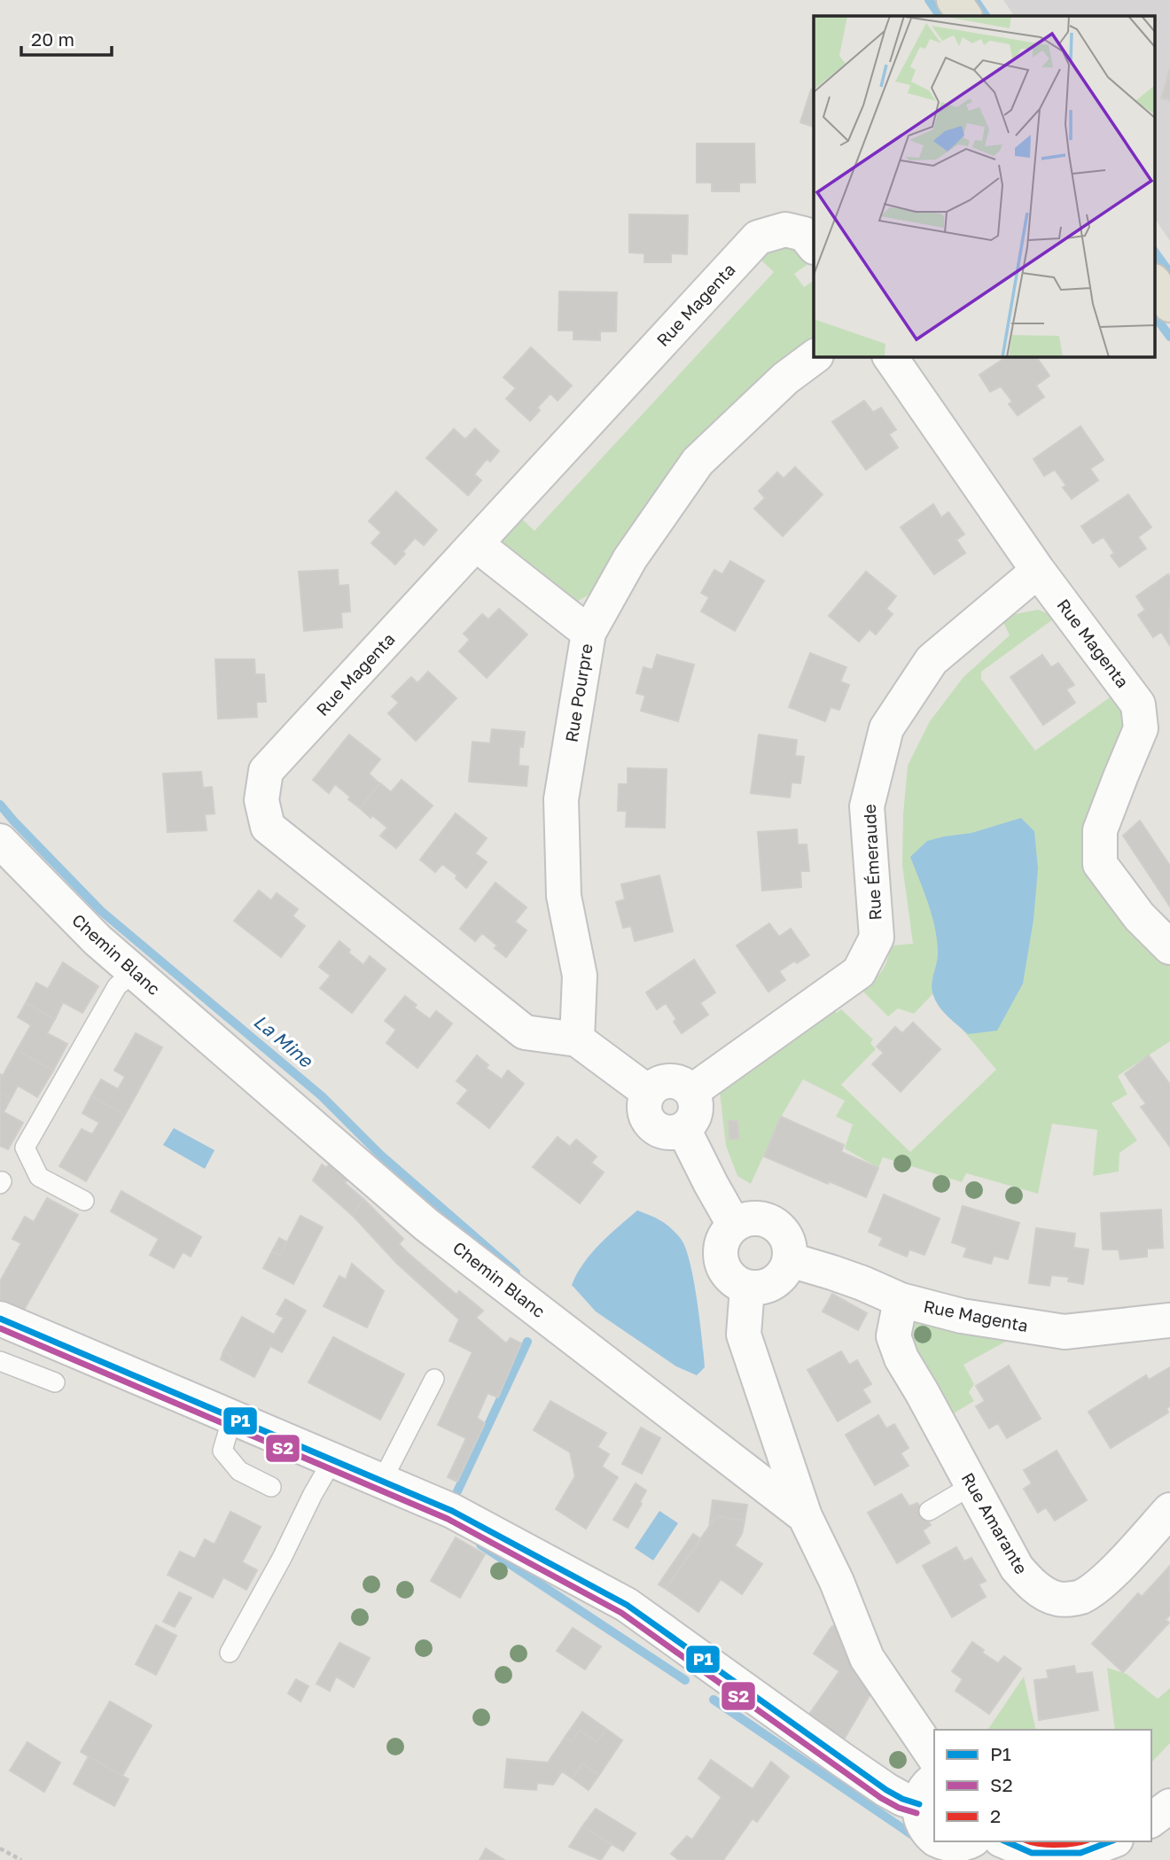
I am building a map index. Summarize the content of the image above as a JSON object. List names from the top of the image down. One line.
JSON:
{"streets":{"street":["Rue Magenta","Rue Pourpre","Rue Émeraude","Chemin Blanc","Rue Amarante"]},"crossings":[["Rue Magenta","Rue Pourpre"],["Rue Magenta","Rue Émeraude"],["Rue Magenta","Rue Amarante"]],"water":["La Mine"],"lines":["transit line P1","transit line S2","transit line 2"],"legend":["P1","S2","2"],"scale_bar":"20 m"}
